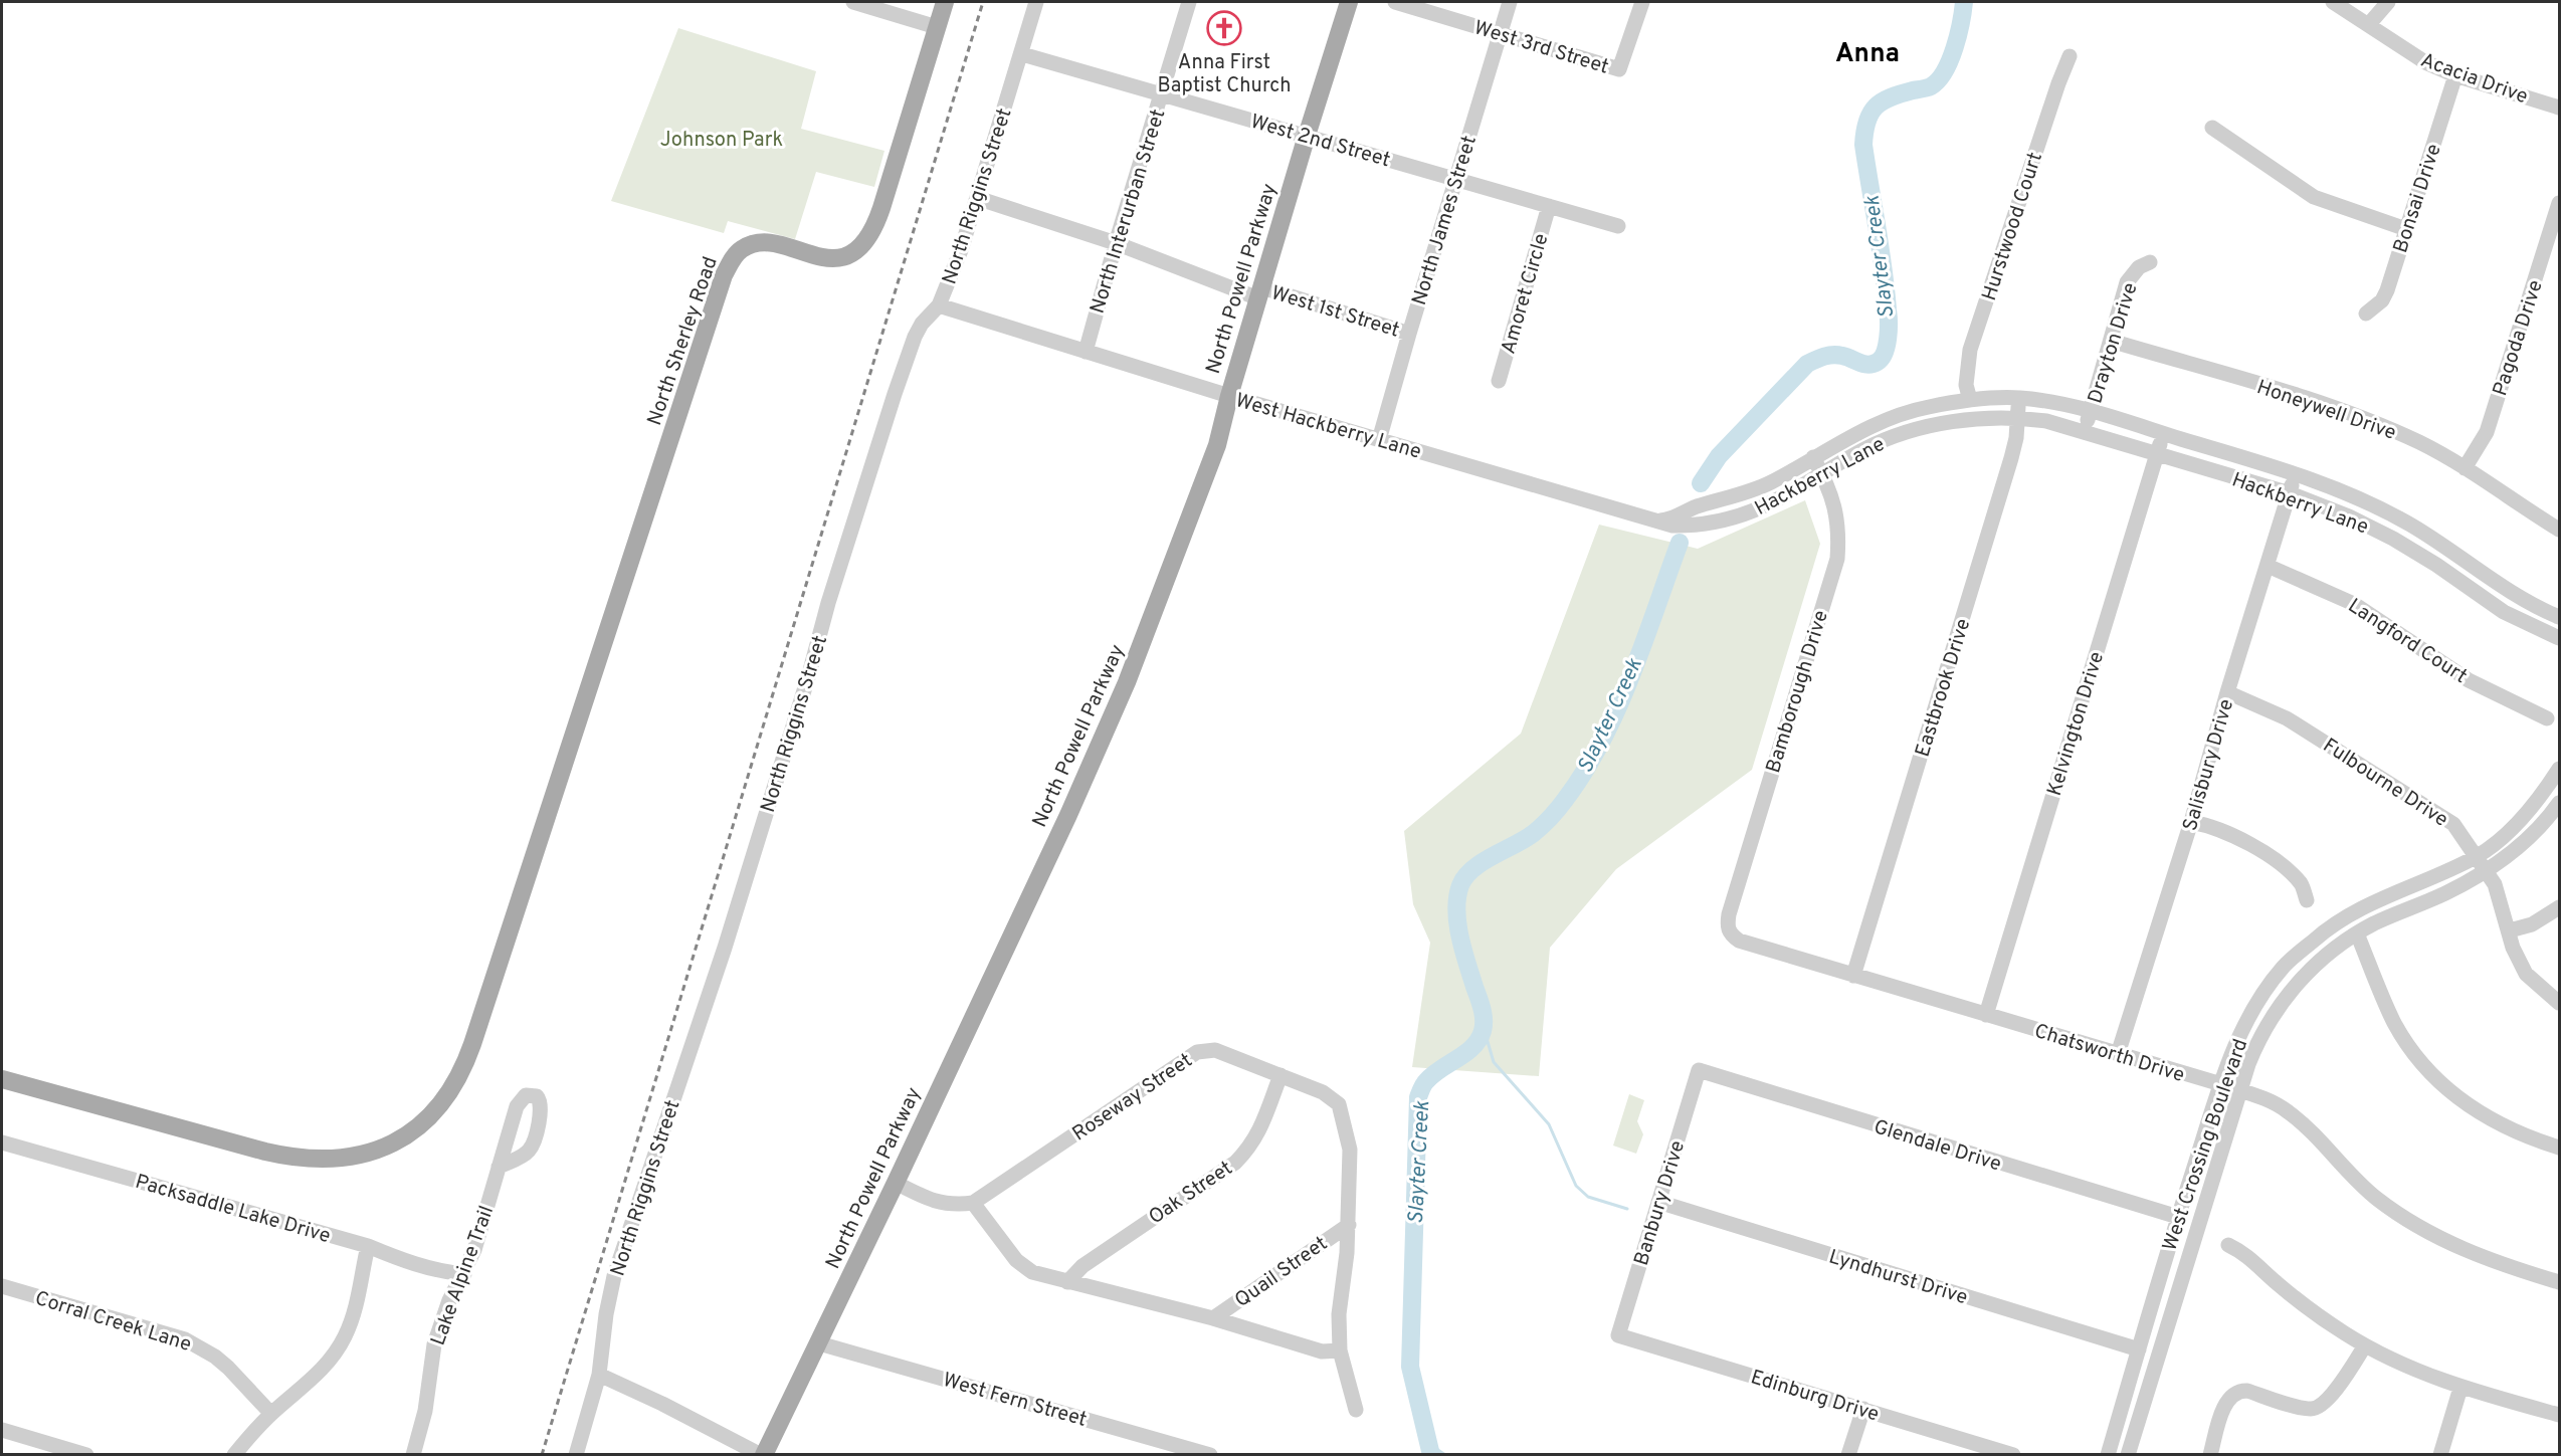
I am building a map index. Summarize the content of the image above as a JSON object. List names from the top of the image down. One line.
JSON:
{"streets":{"main road":["North Powell Parkway","North Sherley Road"],"street":["West 3rd Street","Acacia Drive","West 2nd Street","North Riggins Street","Bonsai Drive","North Interurban Street","North James Street","Hurstwood Court","Amoret Circle","West 1st Street","Pagoda Drive","Drayton Drive","Honeywell Drive","West Hackberry Lane","Hackberry Lane","Langford Court","Eastbrook Drive","Bamborough Drive","Kelvington Drive","Salisbury Drive","Fulbourne Drive","Chatsworth Drive","Roseway Street","Glendale Drive","West Crossing Boulevard","Oak Street","Banbury Drive","Packsaddle Lake Drive","Quail Street","Lake Alpine Trail","Lyndhurst Drive","Corral Creek Lane","Edinburg Drive","West Fern Street"]},"crossings":[["West 3rd Street","North James Street"],["Acacia Drive","Bonsai Drive"],["West 2nd Street","North Riggins Street"],["West 2nd Street","North Interurban Street"],["West 2nd Street","North James Street"],["West 2nd Street","North Powell Parkway"],["West 2nd Street","Amoret Circle"],["North Riggins Street","West 1st Street"],["North Riggins Street","West Hackberry Lane"],["North Interurban Street","West 1st Street"],["North Interurban Street","West Hackberry Lane"],["North James Street","West 1st Street"],["North James Street","West Hackberry Lane"],["Hurstwood Court","Hackberry Lane"],["North Powell Parkway","West 1st Street"],["North Powell Parkway","West Hackberry Lane"],["North Powell Parkway","West Fern Street"],["Pagoda Drive","Honeywell Drive"],["Drayton Drive","Honeywell Drive"],["Drayton Drive","Hackberry Lane"],["West Hackberry Lane","Hackberry Lane"],["Hackberry Lane","Eastbrook Drive"],["Hackberry Lane","Bamborough Drive"],["Hackberry Lane","Kelvington Drive"],["Hackberry Lane","Salisbury Drive"],["Langford Court","Salisbury Drive"],["Eastbrook Drive","Chatsworth Drive"],["Bamborough Drive","Chatsworth Drive"],["Kelvington Drive","Chatsworth Drive"],["Salisbury Drive","Fulbourne Drive"],["Salisbury Drive","Chatsworth Drive"],["Fulbourne Drive","West Crossing Boulevard"],["Chatsworth Drive","West Crossing Boulevard"],["Roseway Street","Oak Street"],["Roseway Street","Quail Street"],["Glendale Drive","West Crossing Boulevard"],["Glendale Drive","Banbury Drive"],["West Crossing Boulevard","Lyndhurst Drive"],["Banbury Drive","Lyndhurst Drive"],["Banbury Drive","Edinburg Drive"],["Packsaddle Lake Drive","Lake Alpine Trail"]],"districts":["Anna"],"water":["Slayter Creek"],"parks":["Johnson Park"],"places":{"church":["Anna First Baptist Church"]}}
